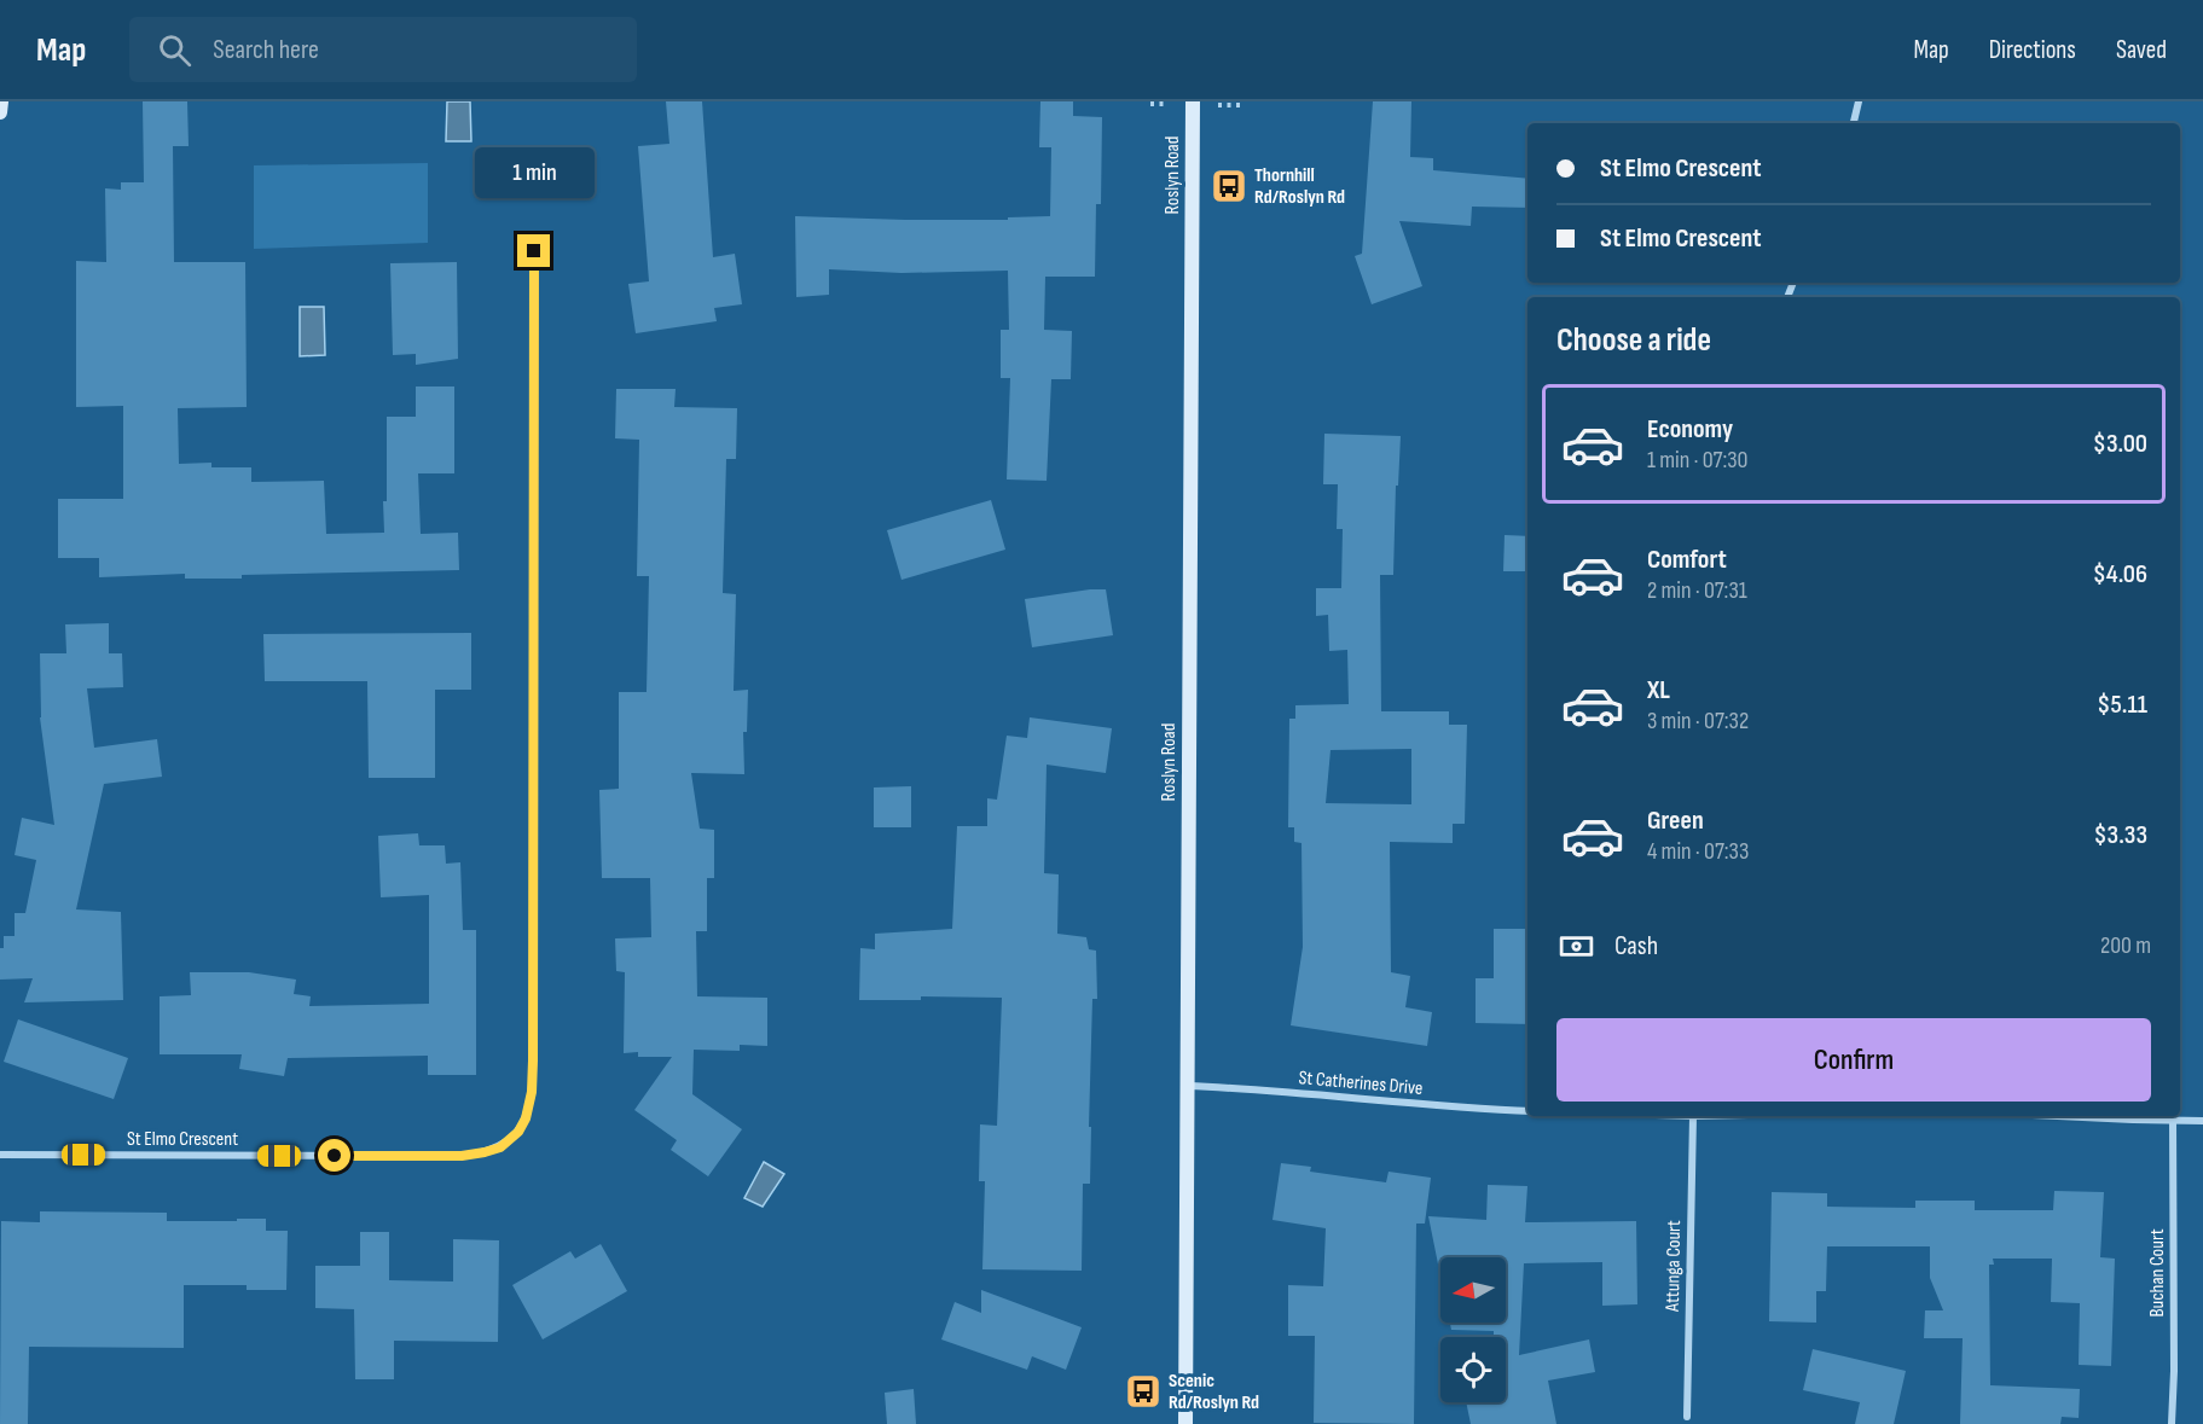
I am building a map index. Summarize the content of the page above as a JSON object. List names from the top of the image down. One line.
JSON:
{"streets":{"street":["Roslyn Road","St Catherines Drive","St Elmo Crescent","Attunga Court","Buchan Court"]},"crossings":[["Roslyn Road","St Catherines Drive"]],"places":{"bus stop":["Thornhill Rd/Roslyn Rd","Scenic Rd/Roslyn Rd"]},"north":"left","page":{"header":"Map","search":"Search here","nav":["Map","Directions","Saved"],"banner":["St Elmo Crescent","St Elmo Crescent"],"bubble":"1 min","heading":"Choose a ride","list":[{"name":"Economy","note":"1 min · 07:30","value":"$3.00"},{"name":"Comfort","note":"2 min · 07:31","value":"$4.06"},{"name":"XL","note":"3 min · 07:32","value":"$5.11"},{"name":"Green","note":"4 min · 07:33","value":"$3.33"}],"pay":["Cash","200 m"],"buttons":"Confirm"}}
